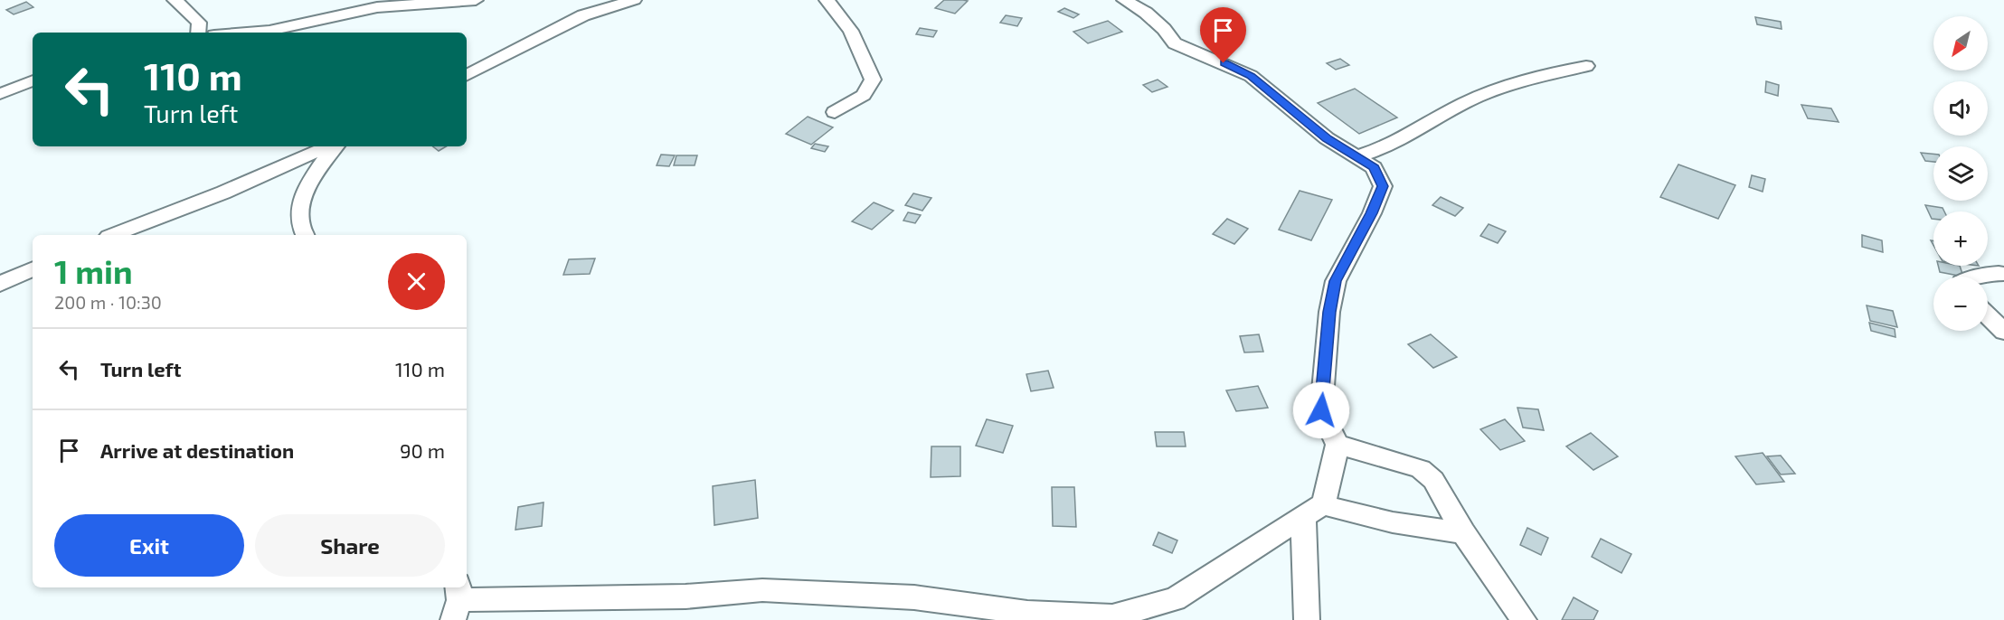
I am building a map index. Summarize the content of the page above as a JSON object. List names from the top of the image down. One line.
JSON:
{"north":"bottom left","page":{"map_buttons":["+","−"],"turn":["110 m","Turn left"],"heading":["1 min","200 m · 10:30"],"list":[{"name":"Turn left","value":"110 m"},{"name":"Arrive at destination","value":"90 m"}],"buttons":["Exit","Share"]}}
